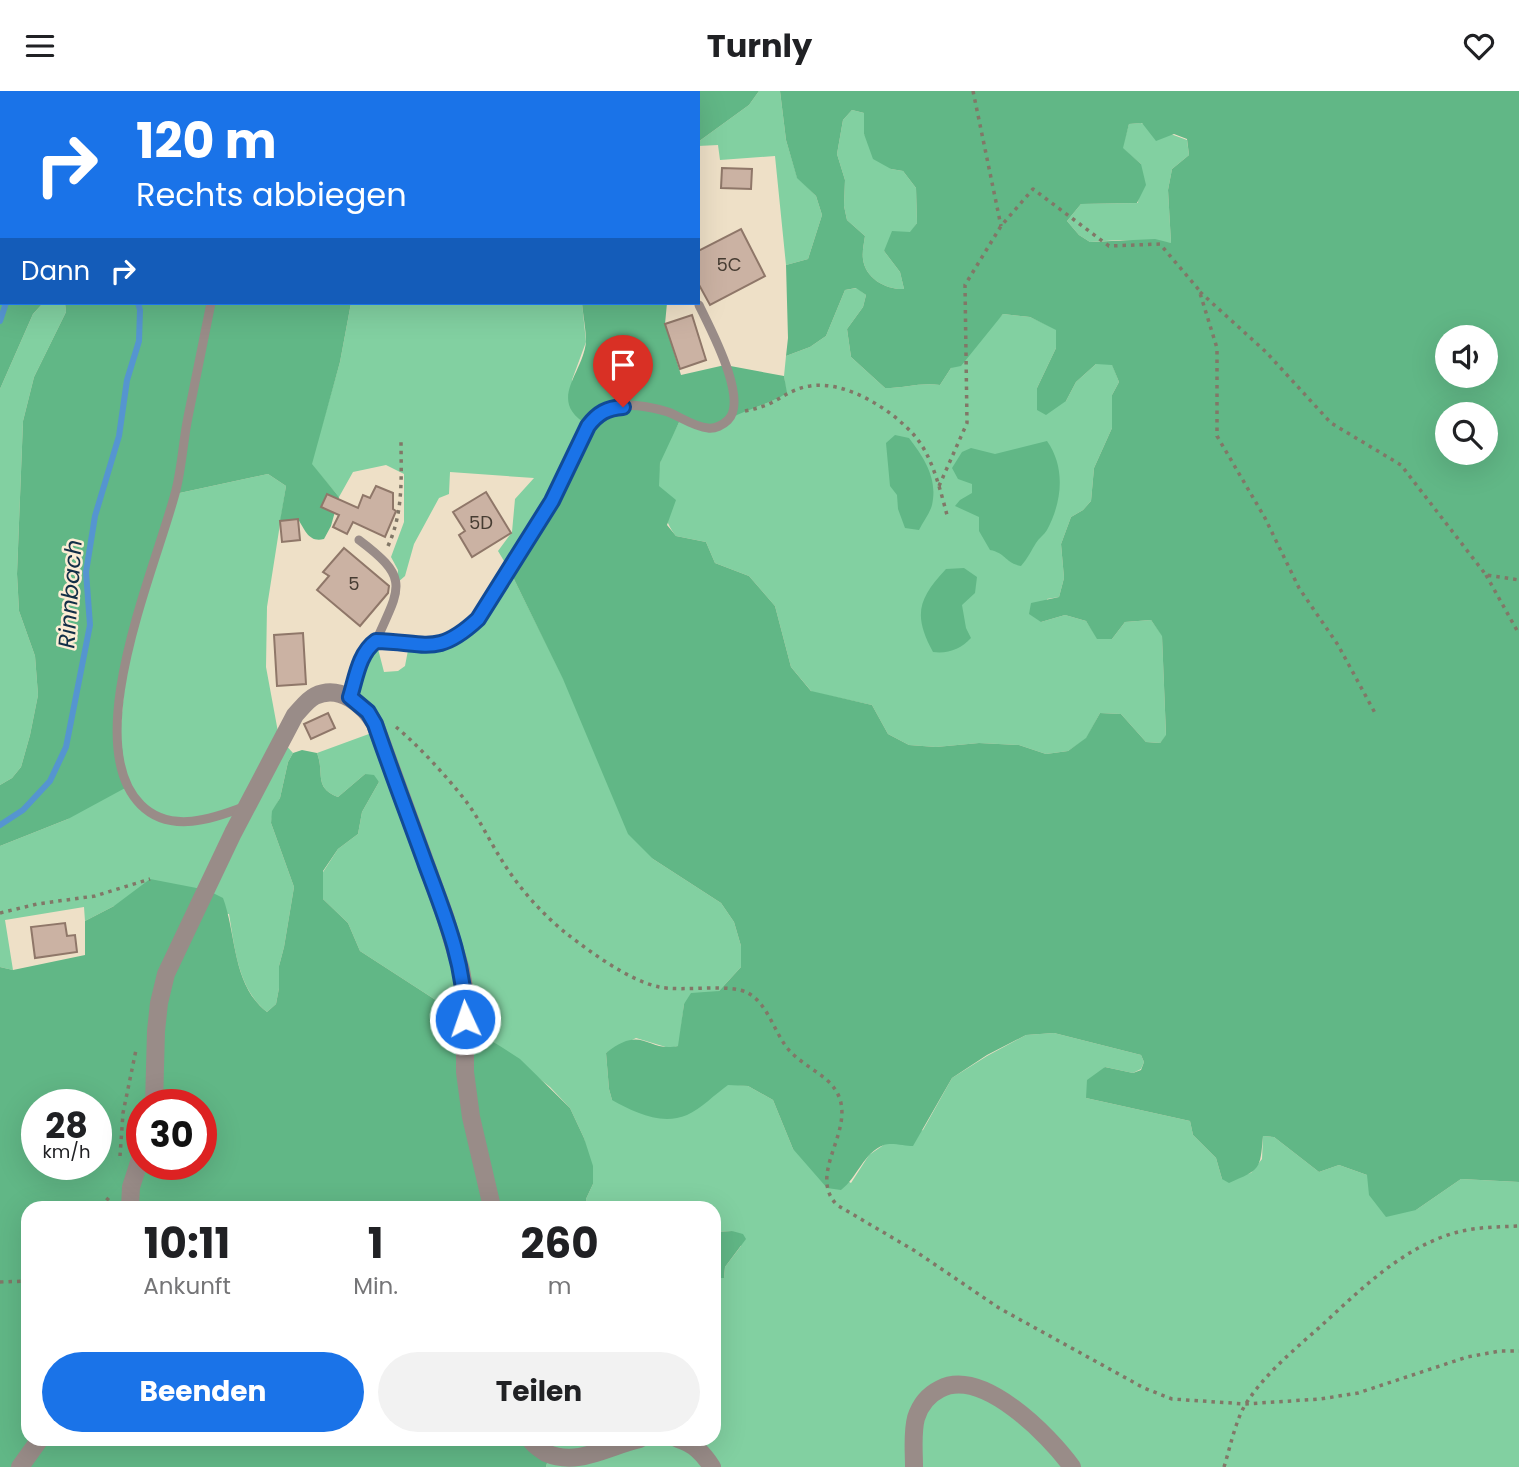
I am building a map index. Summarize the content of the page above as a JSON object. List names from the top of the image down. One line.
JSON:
{"water":["Rinnbach"],"house_numbers":["5C","5D","5"],"page":{"header":"Turnly","turn":["120 m","Rechts abbiegen"],"then":"Dann","speed":"28 km/h","limit":"30","eta":["10:11","Ankunft","1","Min.","260","m"],"buttons":["Beenden","Teilen"]}}
